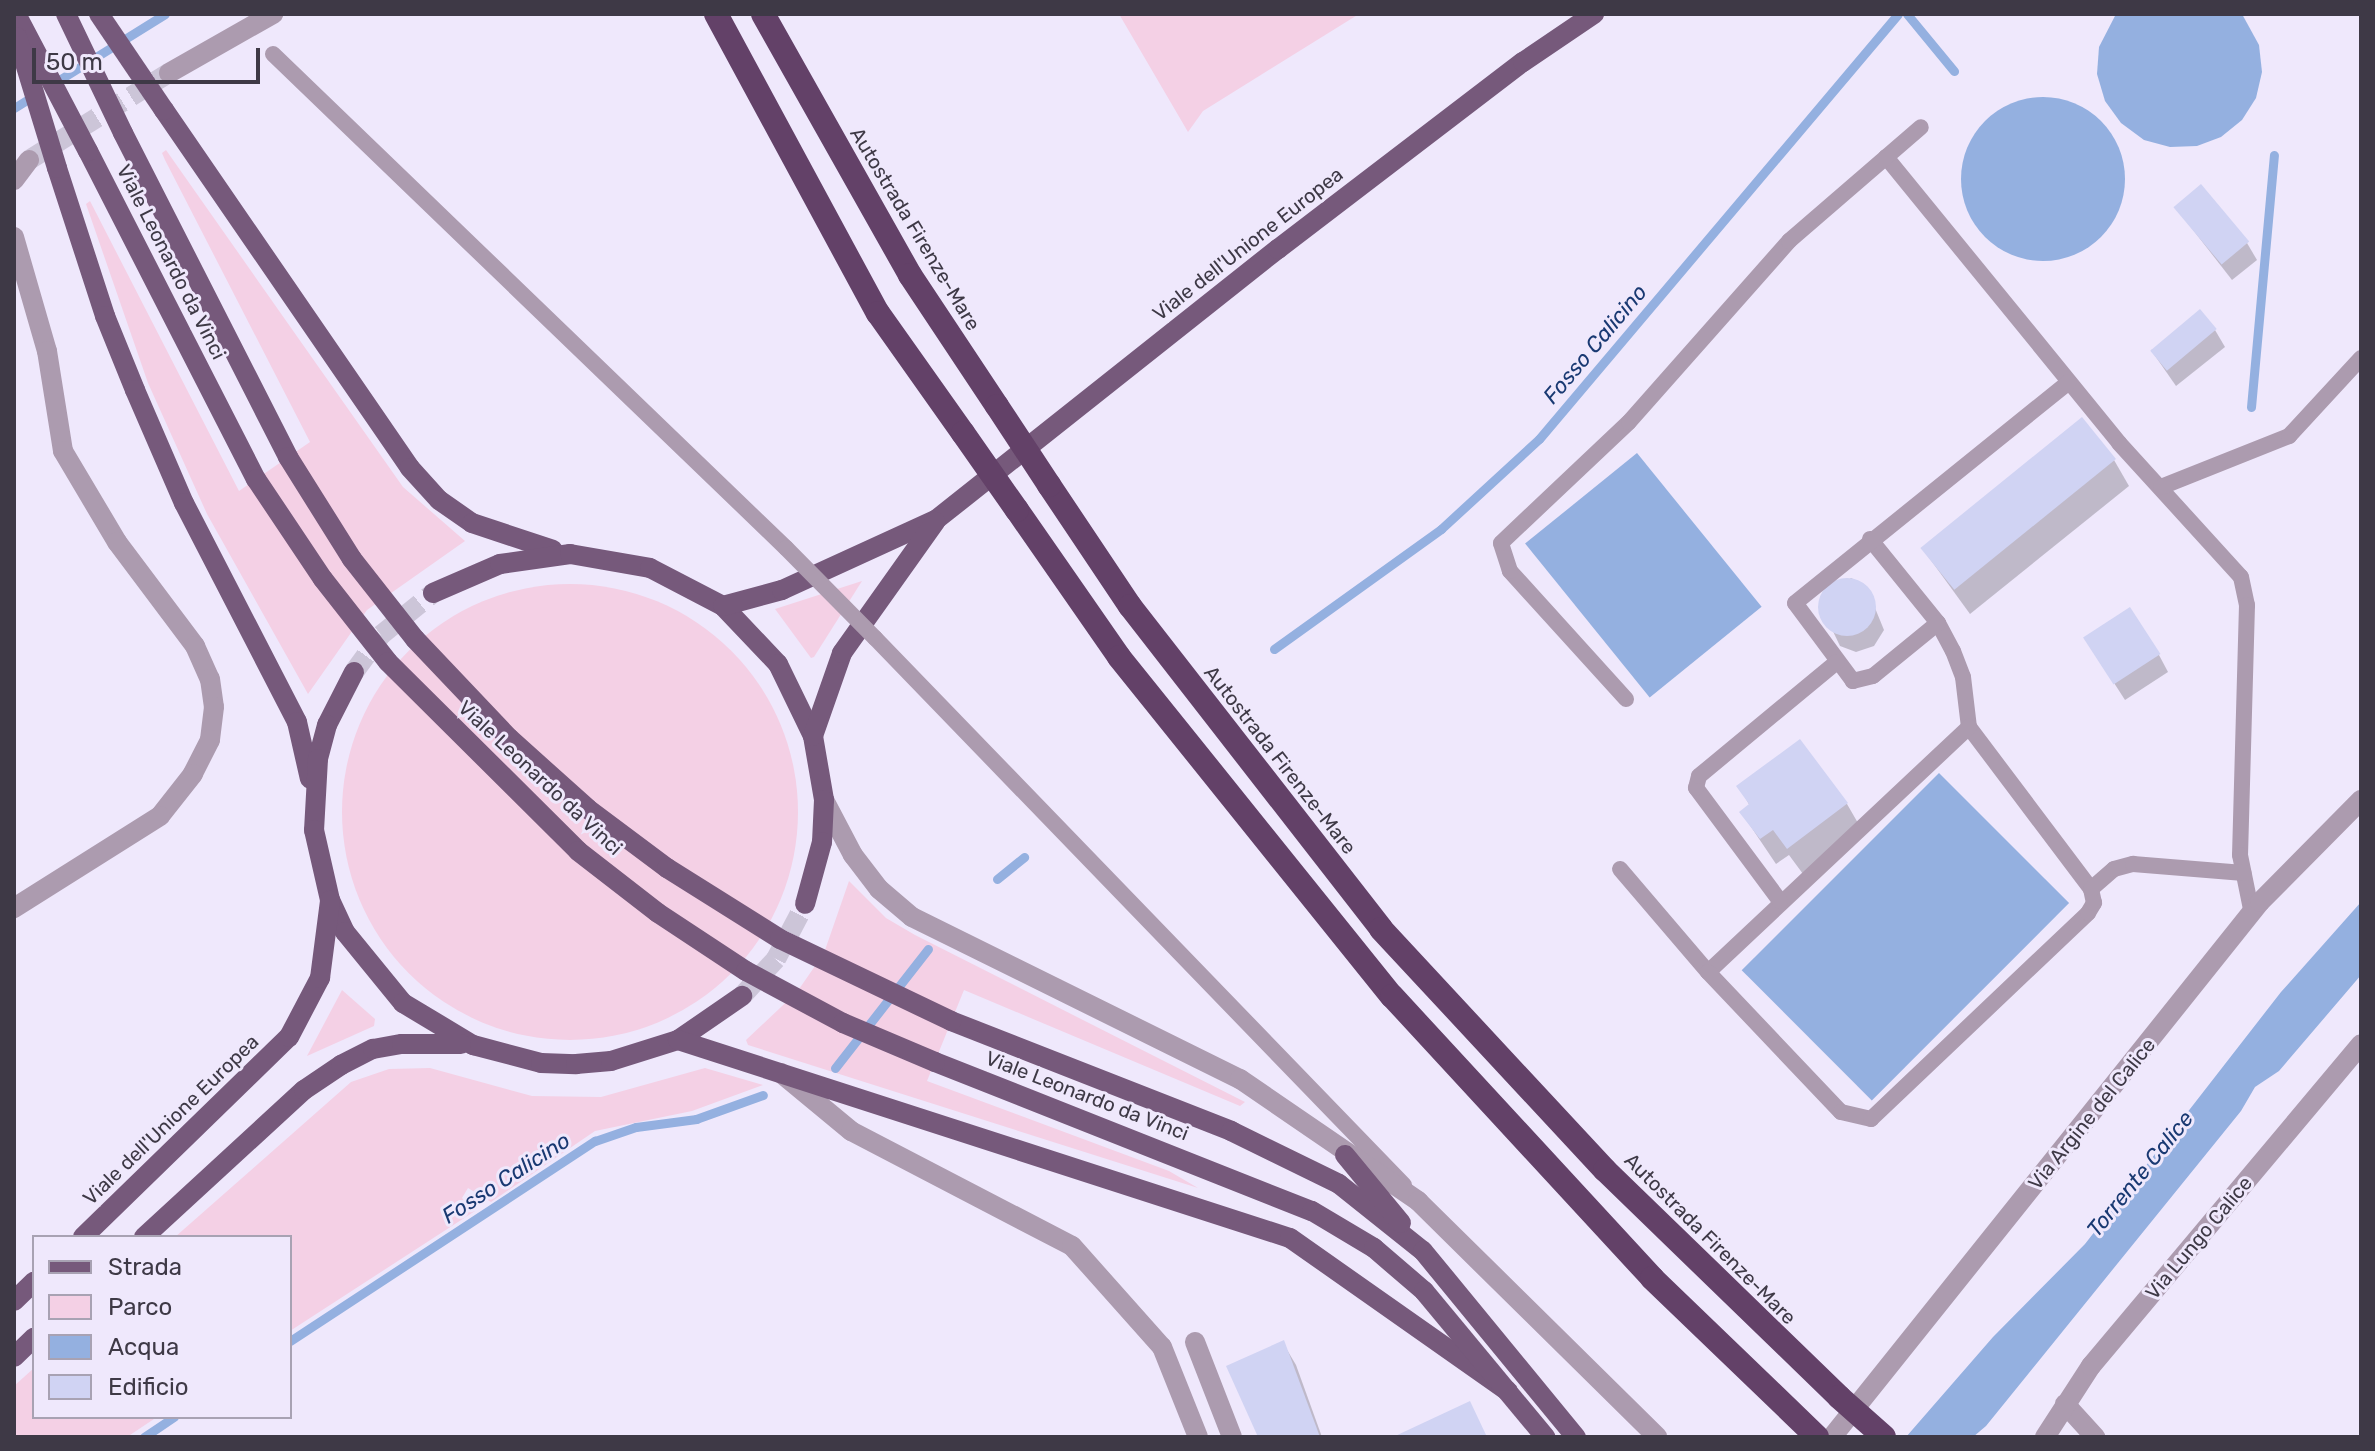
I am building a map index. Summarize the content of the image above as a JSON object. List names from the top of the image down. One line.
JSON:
{"streets":{"highway":["Autostrada Firenze-Mare"],"main road":["Viale dell'Unione Europea","Viale Leonardo da Vinci"],"street":["Via Argine del Calice","Via Lungo Calice"]},"water":["Fosso Calicino","Torrente Calice"],"legend":["Strada","Parco","Acqua","Edificio"],"scale_bar":"50 m"}
